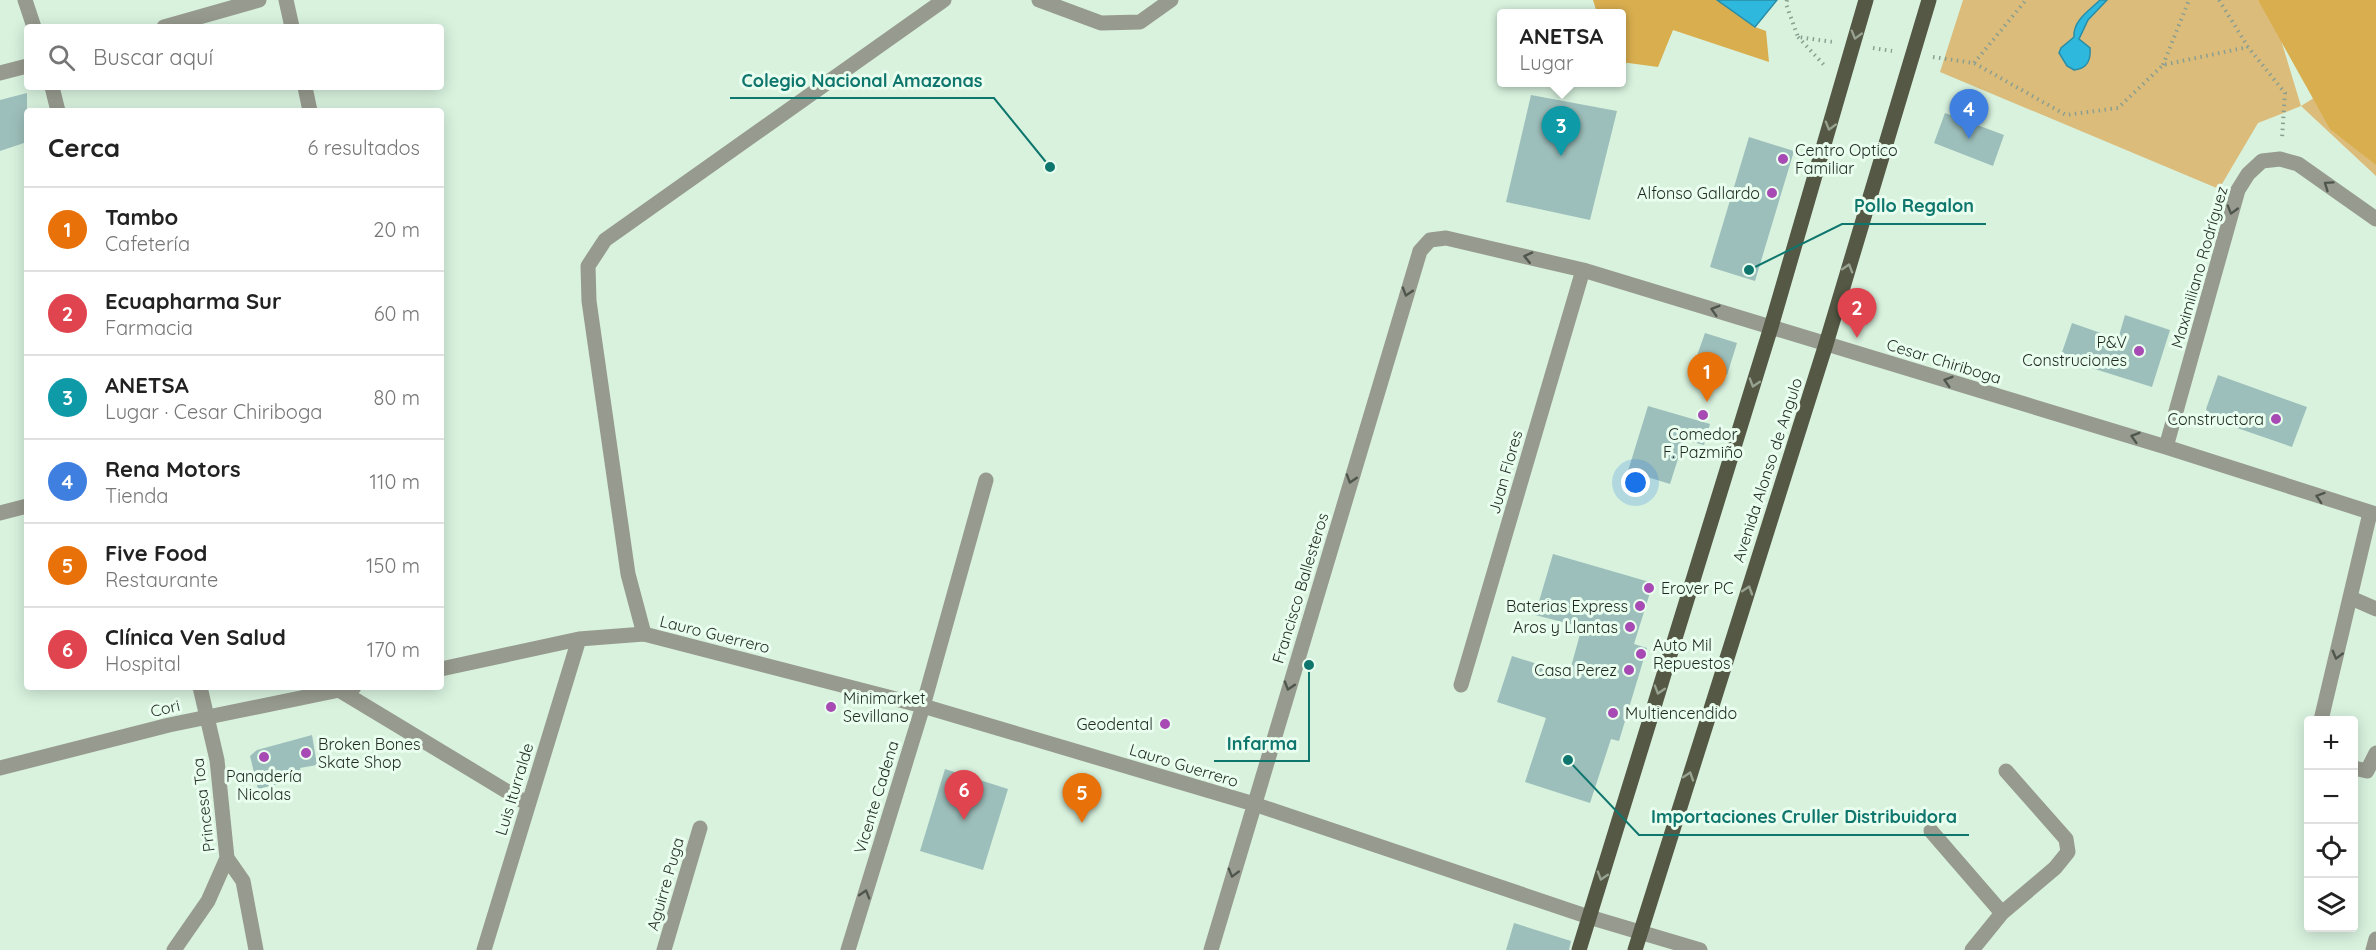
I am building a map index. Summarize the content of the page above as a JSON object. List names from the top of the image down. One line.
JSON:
{"streets":{"main road":["Avenida Alonso de Angulo"],"street":["Maximiliano Rodríguez","Cesar Chiriboga","Juan Flores","Francisco Ballesteros","Lauro Guerrero","Cori","Luis Iturralde","Vicente Cadena","Princesa Toa","Aguirre Puga"]},"crossings":[["Maximiliano Rodríguez","Cesar Chiriboga"],["Cesar Chiriboga","Avenida Alonso de Angulo"],["Cesar Chiriboga","Juan Flores"],["Cesar Chiriboga","Francisco Ballesteros"],["Avenida Alonso de Angulo","Lauro Guerrero"],["Francisco Ballesteros","Lauro Guerrero"],["Lauro Guerrero","Luis Iturralde"],["Lauro Guerrero","Vicente Cadena"],["Cori","Luis Iturralde"],["Cori","Princesa Toa"]],"one_way":["Maximiliano Rodríguez","Cesar Chiriboga","Francisco Ballesteros","Vicente Cadena"],"places":["Centro Optico Familiar","Colegio Nacional Amazonas","Alfonso Gallardo","Pollo Regalon","P&V Construciones","Comedor F. Pazmiño","Constructora","Erover PC","Baterias Express","Aros y Llantas","Auto Mil Repuestos","Infarma","Casa Perez","Minimarket Sevillano","Multiencendido","Geodental","Broken Bones Skate Shop","Panadería Nicolas","Importaciones Cruller Distribuidora"],"page":{"popup":["ANETSA","Lugar"],"search":"Buscar aquí","pins":["4","3","2","1","6","5"],"heading":["Cerca","6 resultados"],"list":[{"mark":"1","name":"Tambo","note":"Cafetería","value":"20 m"},{"mark":"2","name":"Ecuapharma Sur","note":"Farmacia","value":"60 m"},{"mark":"3","name":"ANETSA","note":"Lugar · Cesar Chiriboga","value":"80 m"},{"mark":"4","name":"Rena Motors","note":"Tienda","value":"110 m"},{"mark":"5","name":"Five Food","note":"Restaurante","value":"150 m"},{"mark":"6","name":"Clínica Ven Salud","note":"Hospital","value":"170 m"}],"map_buttons":["+","−"]}}
